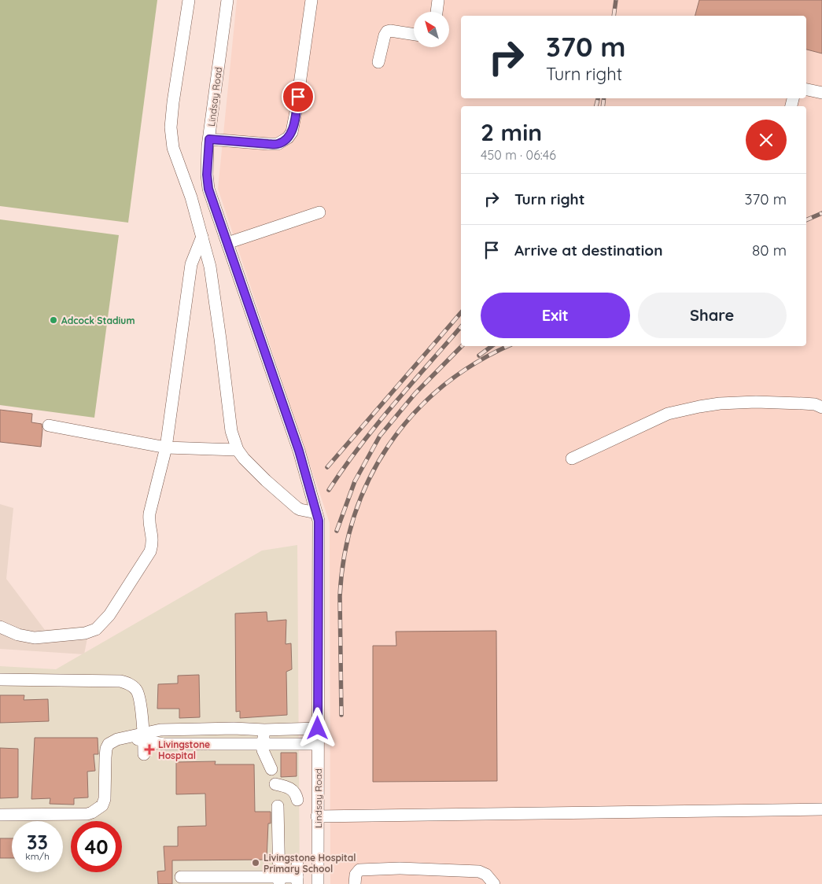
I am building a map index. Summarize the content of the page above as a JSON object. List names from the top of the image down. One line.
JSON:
{"streets":{"street":["Lindsay Road"]},"places":{"other":["Adcock Stadium","Livingstone Hospital Primary School"],"health":["Livingstone Hospital"]},"north":"top left","page":{"turn":["370 m","Turn right"],"heading":["2 min","450 m · 06:46"],"list":[{"name":"Turn right","value":"370 m"},{"name":"Arrive at destination","value":"80 m"}],"buttons":["Exit","Share"],"speed":"33 km/h","limit":"40"}}
